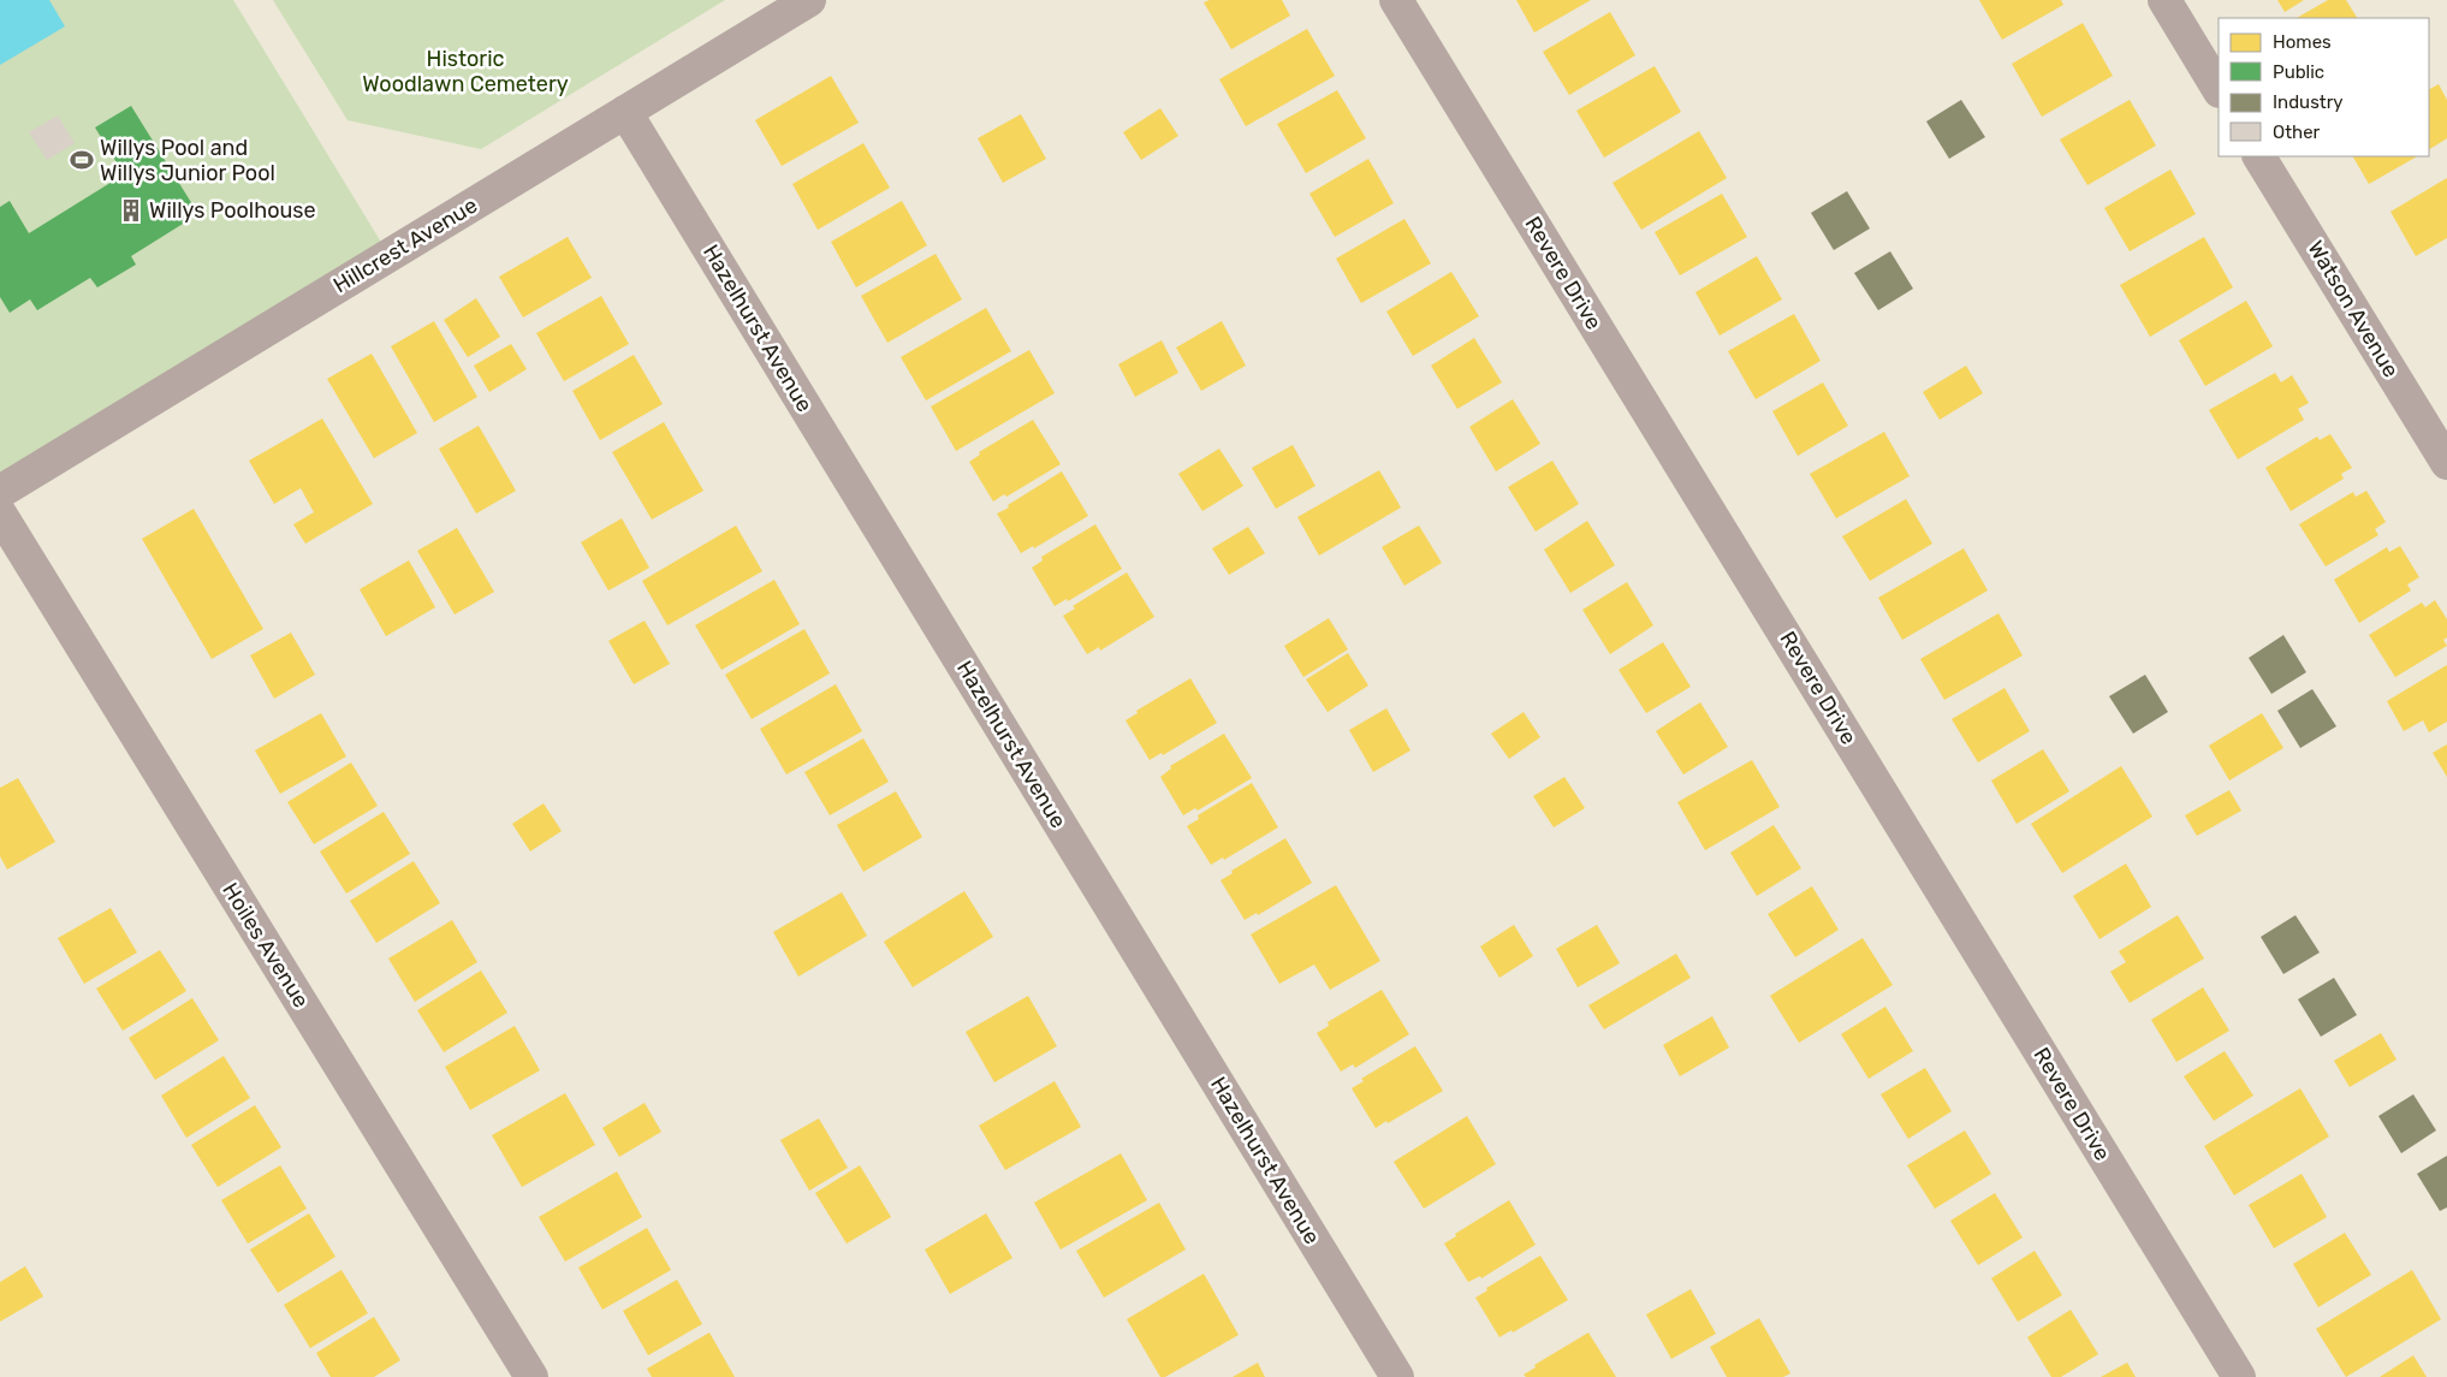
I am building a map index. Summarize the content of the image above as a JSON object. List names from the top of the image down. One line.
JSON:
{"streets":{"street":["Hillcrest Avenue","Revere Drive","Watson Avenue","Hazelhurst Avenue","Hoiles Avenue"]},"crossings":[["Hillcrest Avenue","Hazelhurst Avenue"]],"parks":["Historic Woodlawn Cemetery"],"places":{"sports":["Willys Pool and Willys Junior Pool"],"building":["Willys Poolhouse"]},"legend":["Homes","Public","Industry","Other"]}
